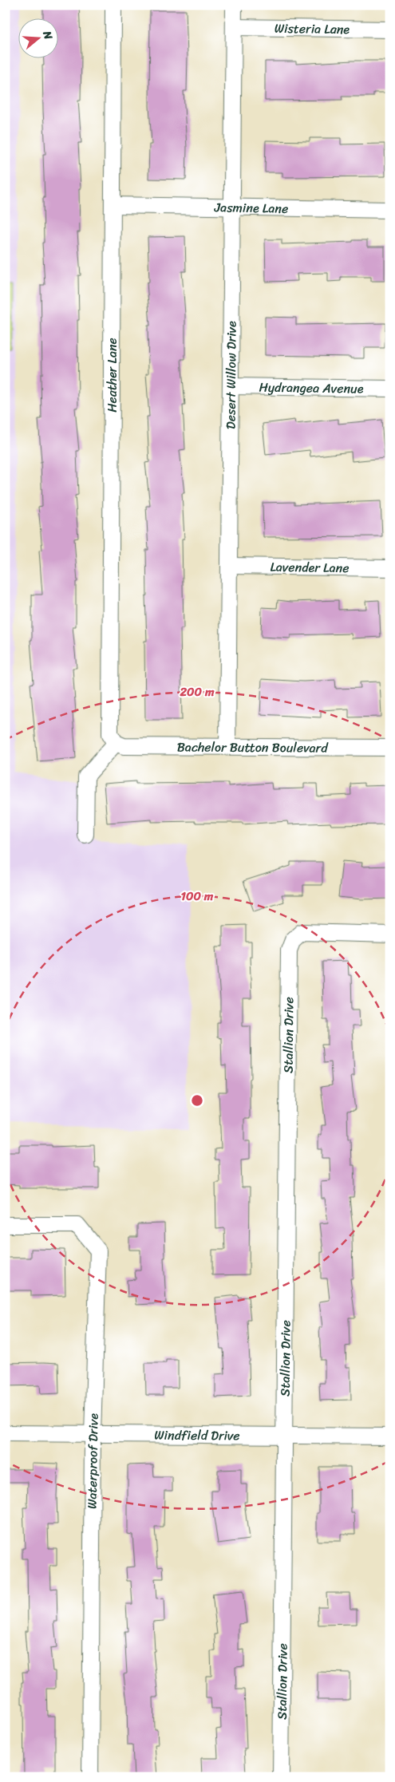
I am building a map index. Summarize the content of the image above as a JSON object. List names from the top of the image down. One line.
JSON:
{"streets":{"street":["Wisteria Lane","Jasmine Lane","Heather Lane","Desert Willow Drive","Hydrangea Avenue","Lavender Lane","Bachelor Button Boulevard","Stallion Drive","Windfield Drive","Waterproof Drive"]},"crossings":[["Wisteria Lane","Desert Willow Drive"],["Jasmine Lane","Heather Lane"],["Jasmine Lane","Desert Willow Drive"],["Heather Lane","Bachelor Button Boulevard"],["Desert Willow Drive","Hydrangea Avenue"],["Desert Willow Drive","Lavender Lane"],["Desert Willow Drive","Bachelor Button Boulevard"],["Stallion Drive","Windfield Drive"],["Windfield Drive","Waterproof Drive"]],"north":"right","rings":["200 m","100 m"]}
